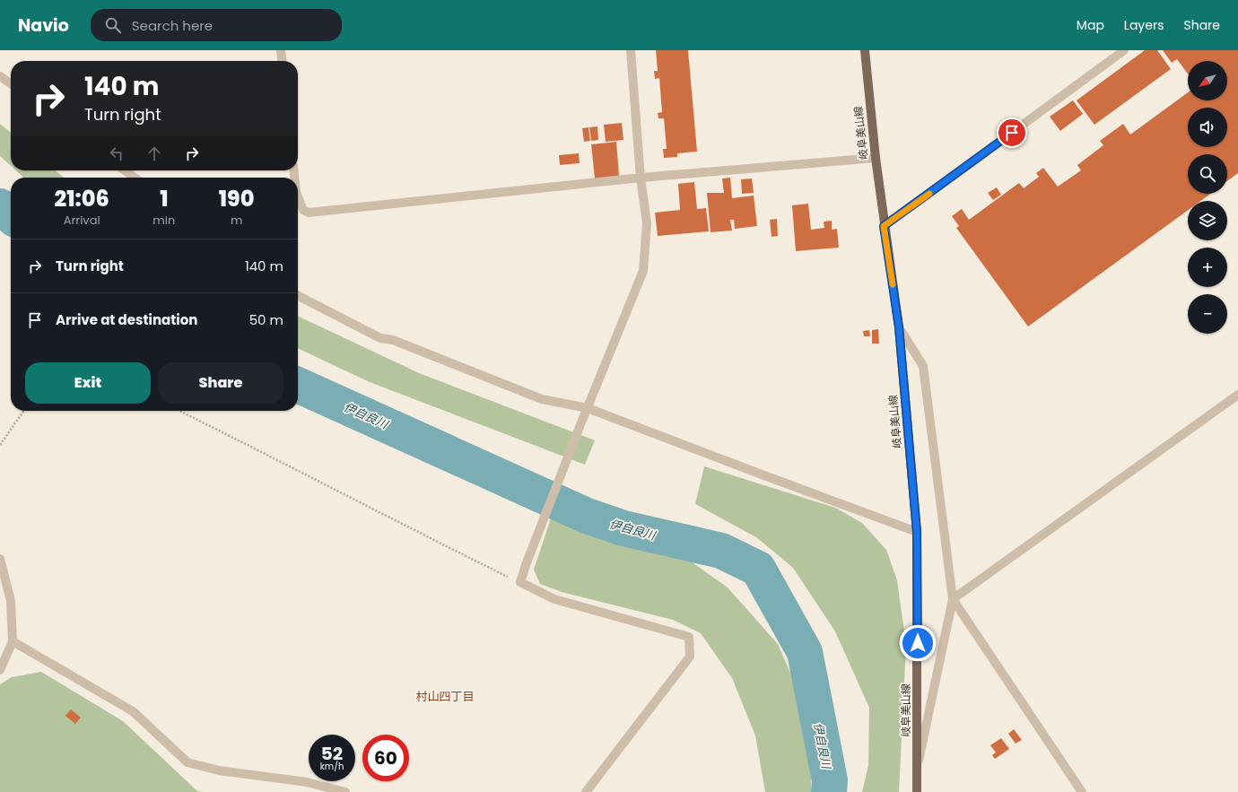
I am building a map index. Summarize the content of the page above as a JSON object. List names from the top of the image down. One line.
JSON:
{"streets":{"main road":["岐阜美山線"]},"districts":["村山四丁目"],"water":["伊自良川"],"north":"bottom left","page":{"header":"Navio","search":"Search here","nav":["Map","Layers","Share"],"map_buttons":["+","−"],"turn":["140 m","Turn right"],"eta":["21:06","Arrival","1","min","190","m"],"list":[{"name":"Turn right","value":"140 m"},{"name":"Arrive at destination","value":"50 m"}],"buttons":["Exit","Share"],"speed":"52 km/h","limit":"60"}}
